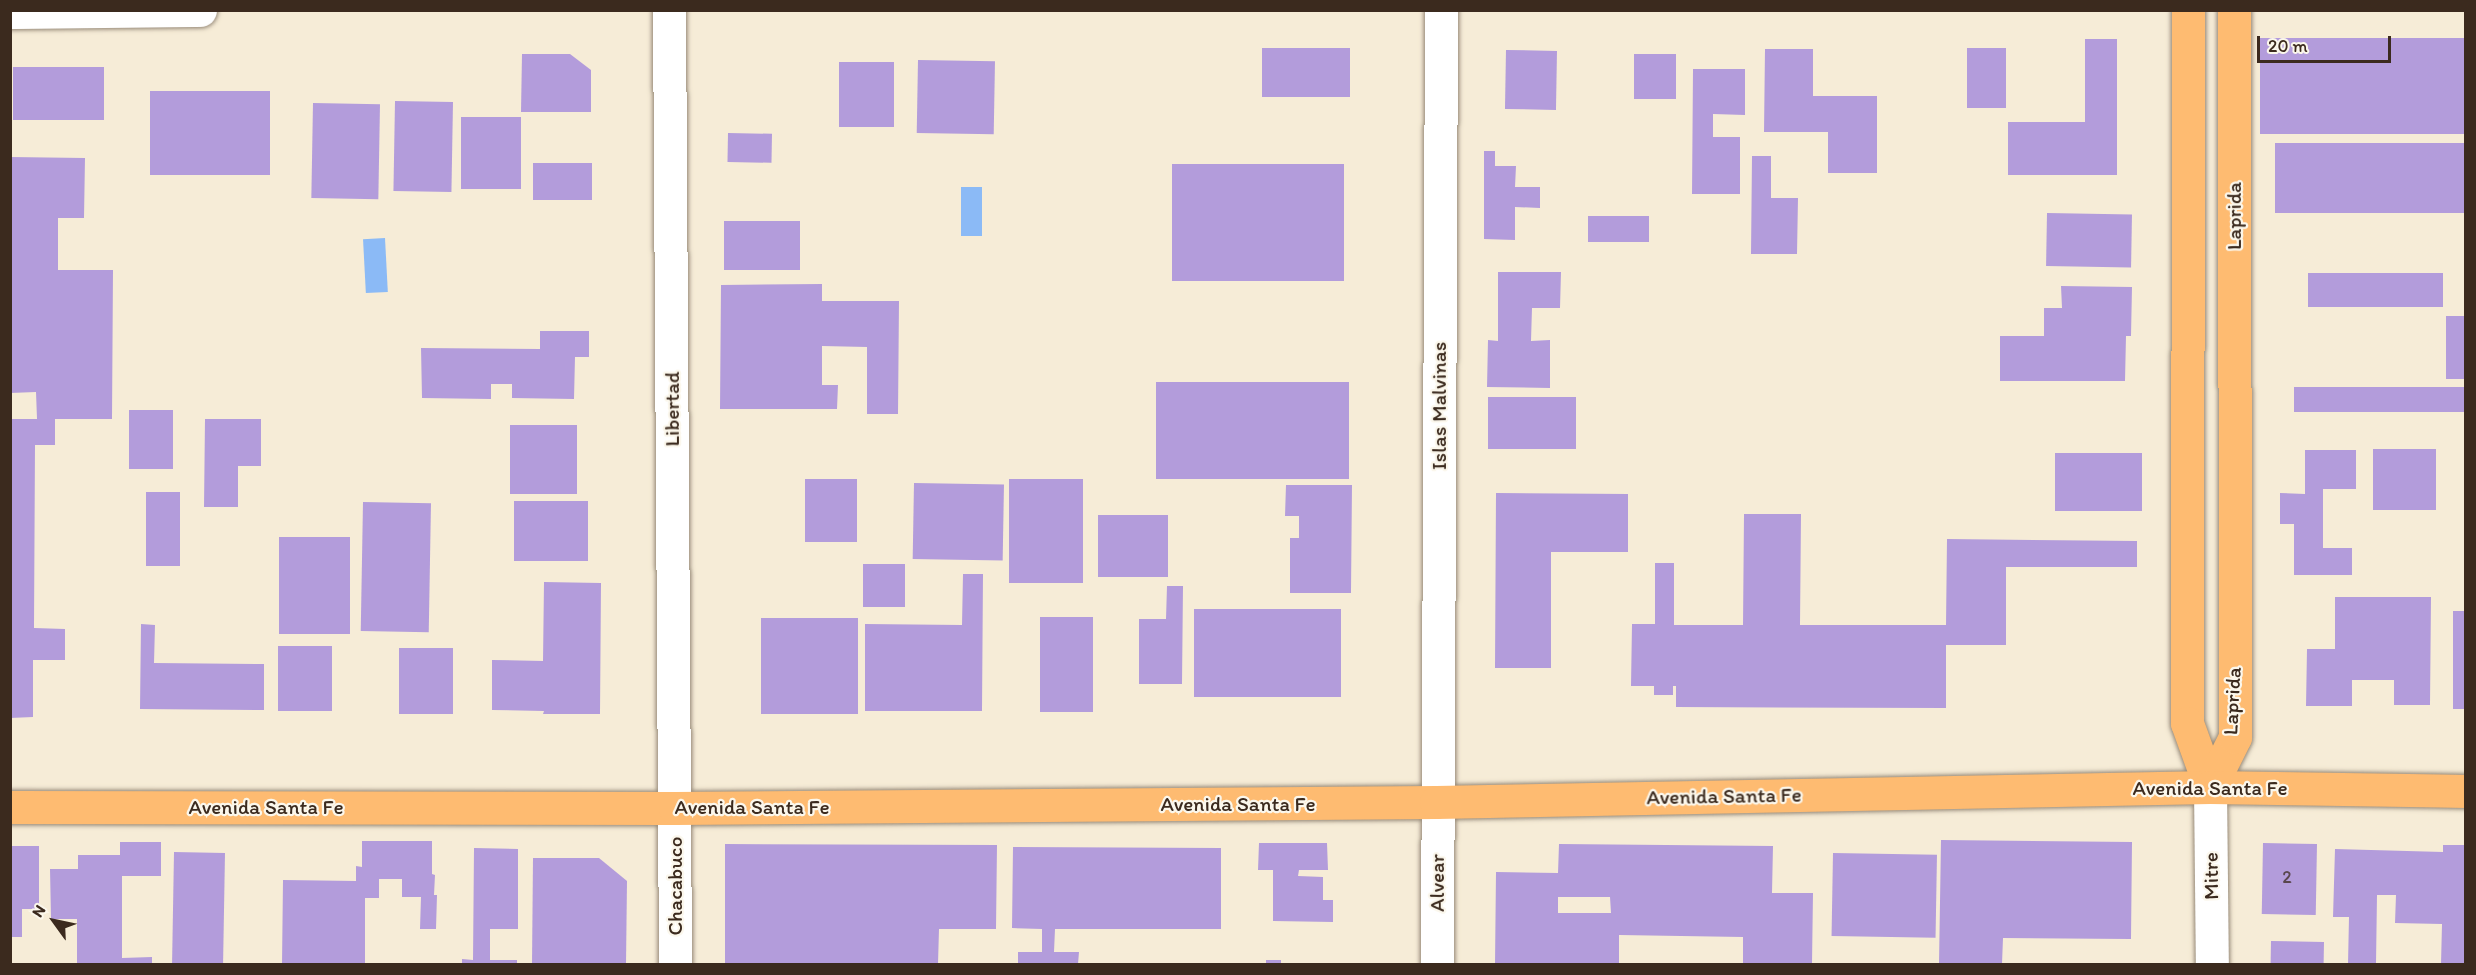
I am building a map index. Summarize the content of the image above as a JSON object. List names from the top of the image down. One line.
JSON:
{"streets":{"main road":["Laprida","Avenida Santa Fe"],"street":["Islas Malvinas","Libertad","Mitre","Alvear","Chacabuco"]},"crossings":[["Laprida","Avenida Santa Fe"],["Laprida","Mitre"],["Islas Malvinas","Avenida Santa Fe"],["Islas Malvinas","Alvear"],["Libertad","Avenida Santa Fe"],["Libertad","Chacabuco"],["Avenida Santa Fe","Mitre"],["Avenida Santa Fe","Alvear"],["Avenida Santa Fe","Chacabuco"]],"house_numbers":["2"],"scale_bar":"20 m","north":"top left"}
